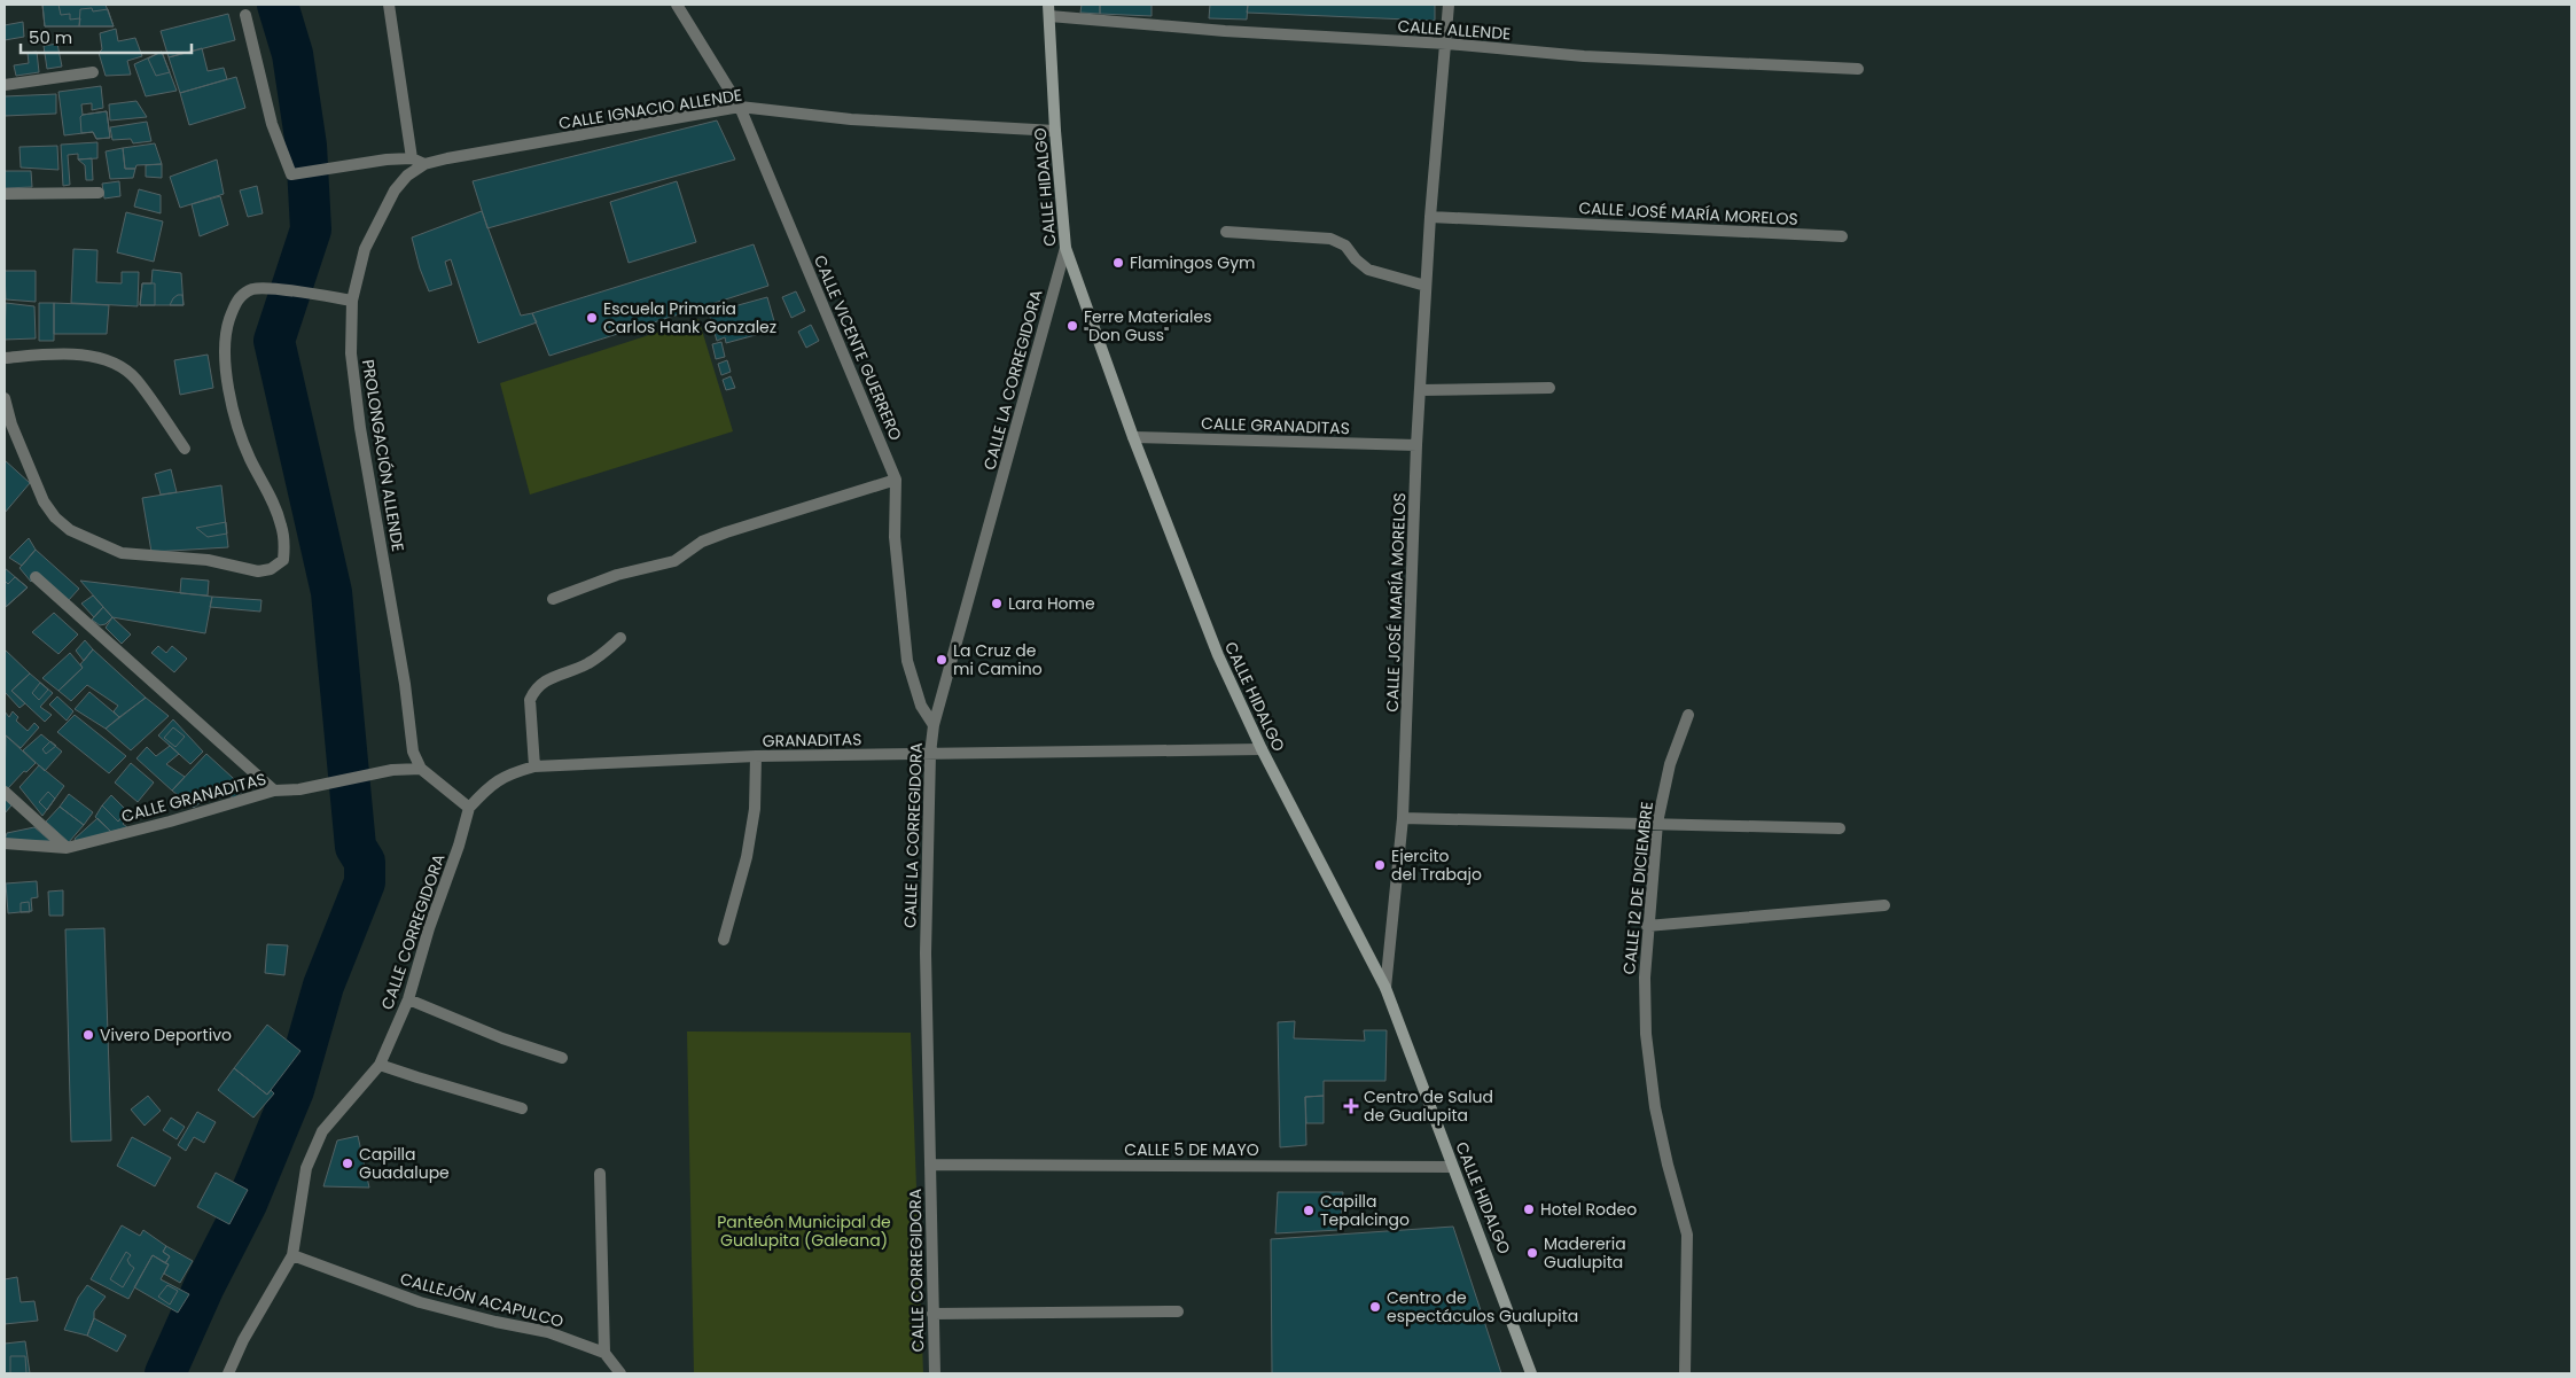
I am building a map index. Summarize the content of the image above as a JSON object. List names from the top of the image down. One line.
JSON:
{"streets":{"main road":["CALLE HIDALGO"],"street":["CALLE ALLENDE","CALLE IGNACIO ALLENDE","CALLE JOSÉ MARÍA MORELOS","CALLE VICENTE GUERRERO","CALLE LA CORREGIDORA","CALLE GRANADITAS","PROLONGACIÓN ALLENDE","GRANADITAS","CALLE 12 DE DICIEMBRE","CALLE CORREGIDORA","CALLE 5 DE MAYO","CALLEJÓN ACAPULCO"]},"crossings":[["CALLE ALLENDE","CALLE HIDALGO"],["CALLE ALLENDE","CALLE JOSÉ MARÍA MORELOS"],["CALLE IGNACIO ALLENDE","CALLE HIDALGO"],["CALLE IGNACIO ALLENDE","CALLE VICENTE GUERRERO"],["CALLE IGNACIO ALLENDE","PROLONGACIÓN ALLENDE"],["CALLE HIDALGO","CALLE JOSÉ MARÍA MORELOS"],["CALLE HIDALGO","CALLE LA CORREGIDORA"],["CALLE HIDALGO","CALLE GRANADITAS"],["CALLE HIDALGO","GRANADITAS"],["CALLE HIDALGO","CALLE 5 DE MAYO"],["CALLE JOSÉ MARÍA MORELOS","CALLE GRANADITAS"],["CALLE VICENTE GUERRERO","CALLE LA CORREGIDORA"],["CALLE LA CORREGIDORA","GRANADITAS"],["CALLE LA CORREGIDORA","CALLE CORREGIDORA"],["CALLE LA CORREGIDORA","CALLE 5 DE MAYO"],["CALLE GRANADITAS","PROLONGACIÓN ALLENDE"],["GRANADITAS","CALLE CORREGIDORA"],["CALLE CORREGIDORA","CALLE 5 DE MAYO"],["CALLE CORREGIDORA","CALLEJÓN ACAPULCO"]],"parks":["Panteón Municipal de Gualupita (Galeana)"],"places":{"other":["Flamingos Gym","Escuela Primaria Carlos Hank Gonzalez","Ferre Materiales \"Don Guss\"","Lara Home","La Cruz de mi Camino","Ejercito del Trabajo","Vivero Deportivo","Capilla Guadalupe","Hotel Rodeo","Capilla Tepalcingo","Madereria Gualupita","Centro de espectáculos Gualupita"],"health":["Centro de Salud de Gualupita"]},"scale_bar":"50 m"}
